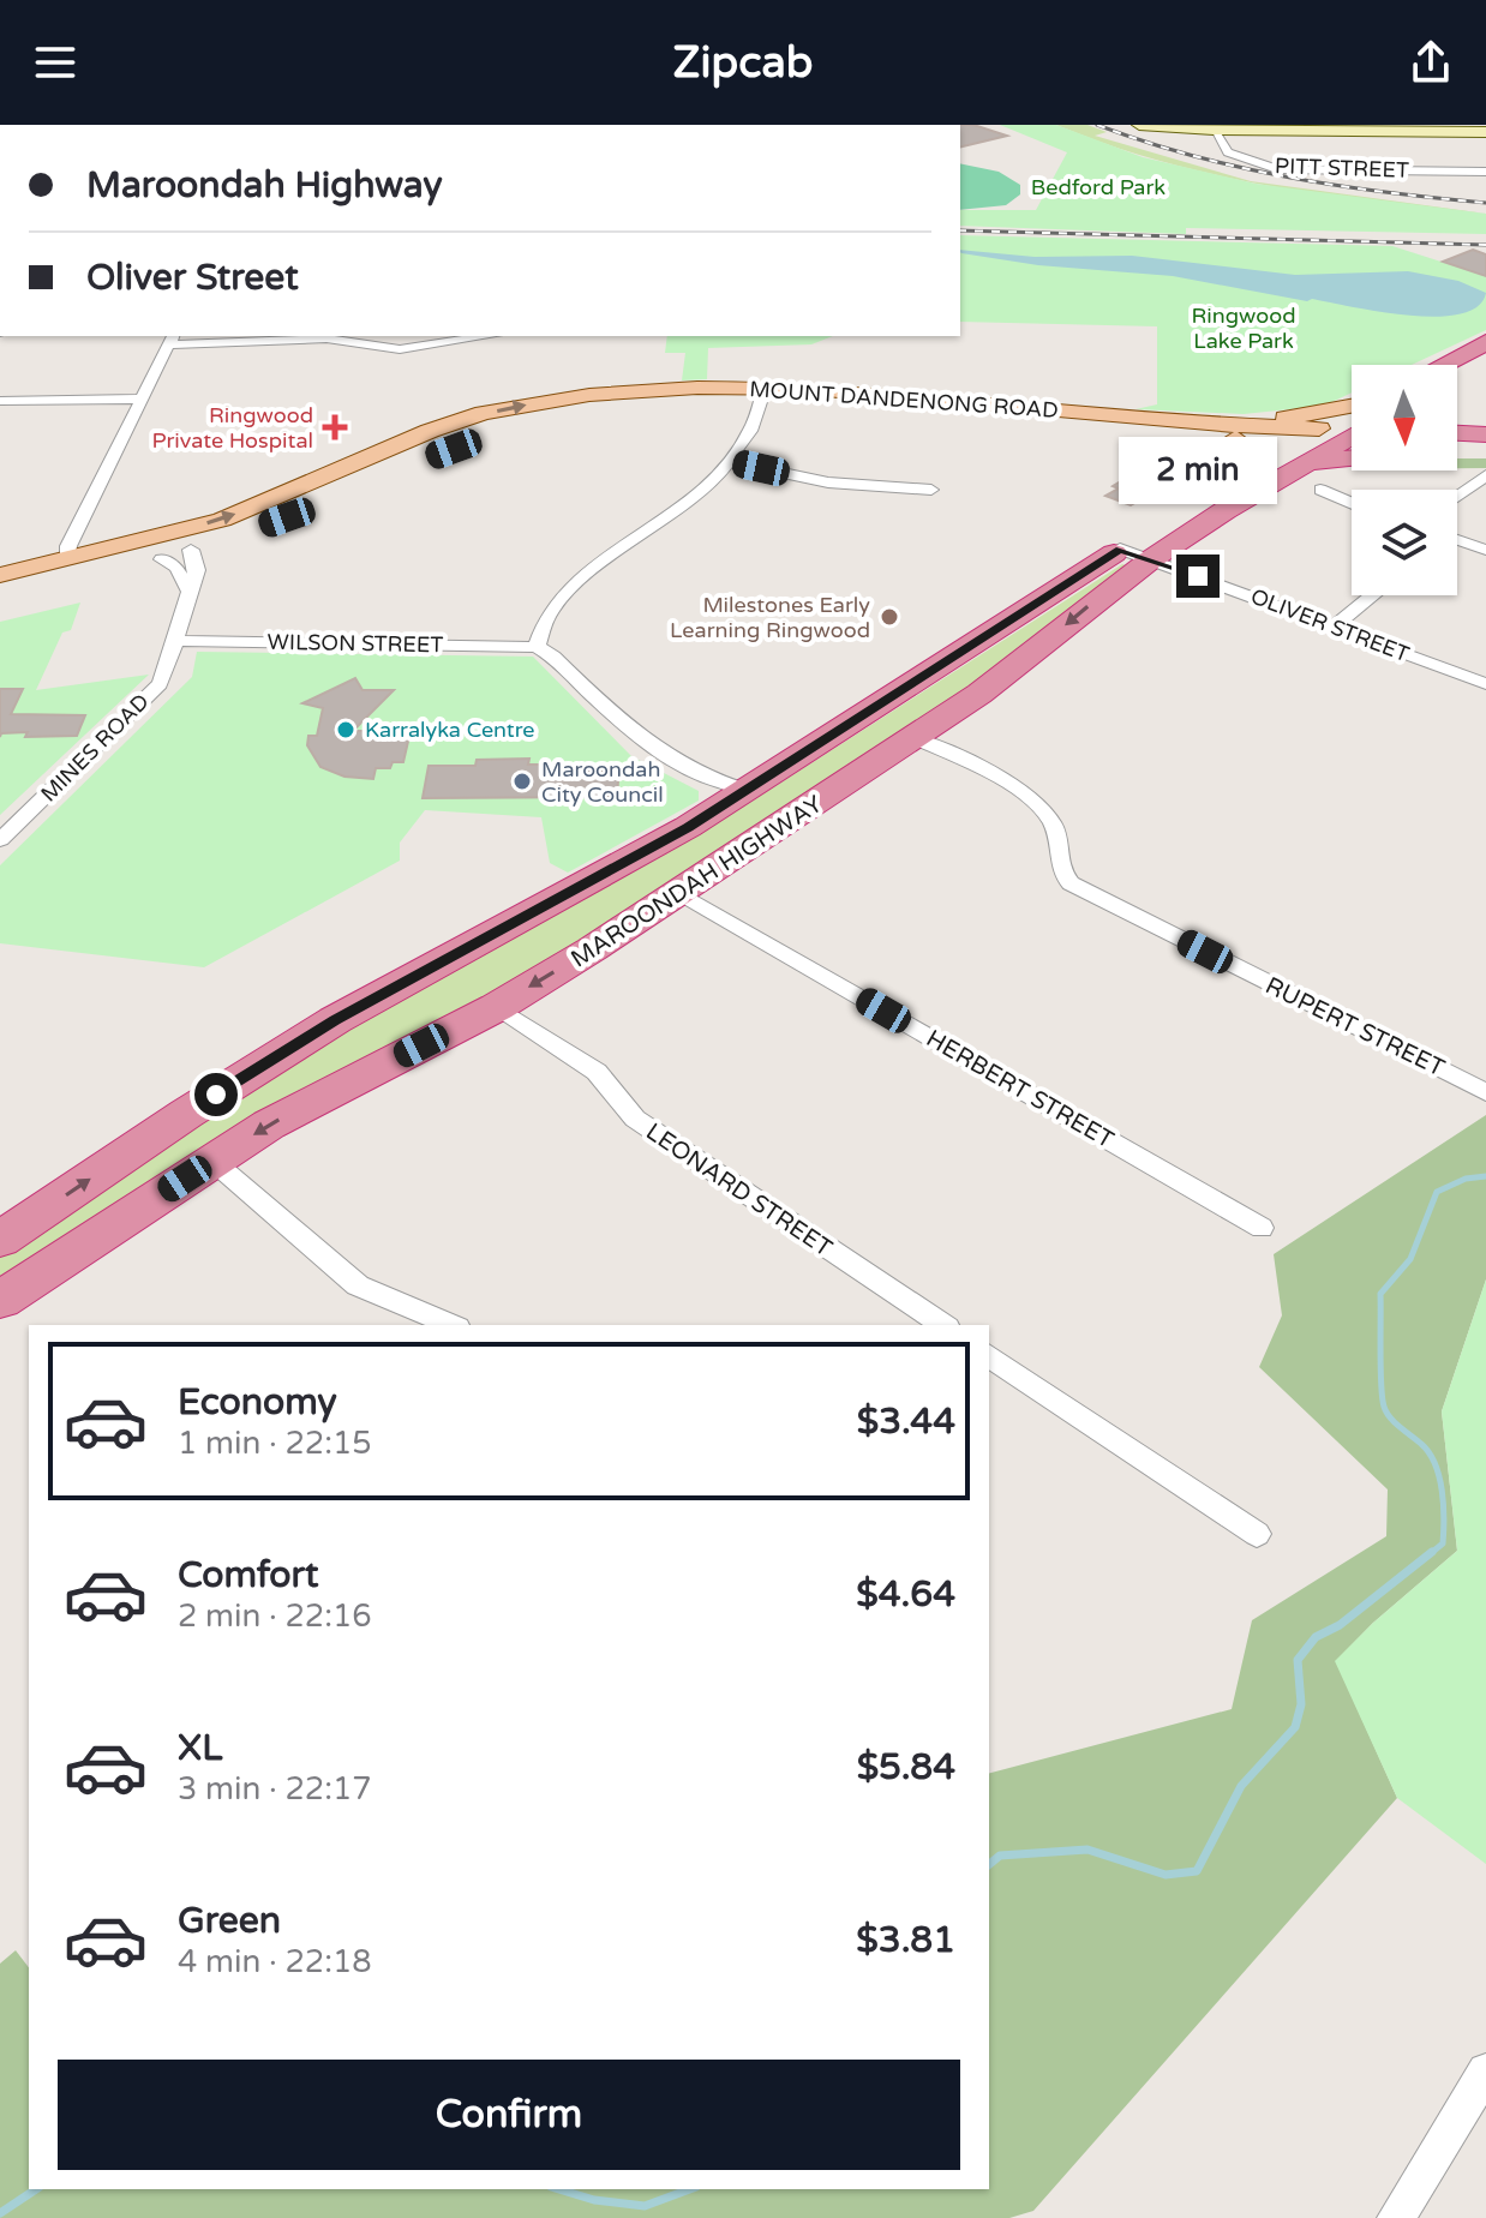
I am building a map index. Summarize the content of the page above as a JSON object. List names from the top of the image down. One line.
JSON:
{"streets":{"highway":["MAROONDAH HIGHWAY"],"main road":["MOUNT DANDENONG ROAD"],"street":["PITT STREET","OLIVER STREET","WILSON STREET","MINES ROAD","RUPERT STREET","HERBERT STREET","LEONARD STREET"]},"crossings":[["MOUNT DANDENONG ROAD","MINES ROAD"],["MOUNT DANDENONG ROAD","MAROONDAH HIGHWAY"],["OLIVER STREET","MAROONDAH HIGHWAY"],["WILSON STREET","MINES ROAD"],["MAROONDAH HIGHWAY","RUPERT STREET"],["MAROONDAH HIGHWAY","HERBERT STREET"],["MAROONDAH HIGHWAY","LEONARD STREET"]],"parks":["Bedford Park","Ringwood Lake Park"],"places":{"health":["Ringwood Private Hospital"],"other":["Milestones Early Learning Ringwood","Karralyka Centre","Maroondah City Council"]},"north":"bottom","page":{"header":"Zipcab","banner":["Maroondah Highway","Oliver Street"],"bubble":"2 min","list":[{"name":"Economy","note":"1 min · 22:15","value":"$3.44"},{"name":"Comfort","note":"2 min · 22:16","value":"$4.64"},{"name":"XL","note":"3 min · 22:17","value":"$5.84"},{"name":"Green","note":"4 min · 22:18","value":"$3.81"}],"buttons":"Confirm"}}
